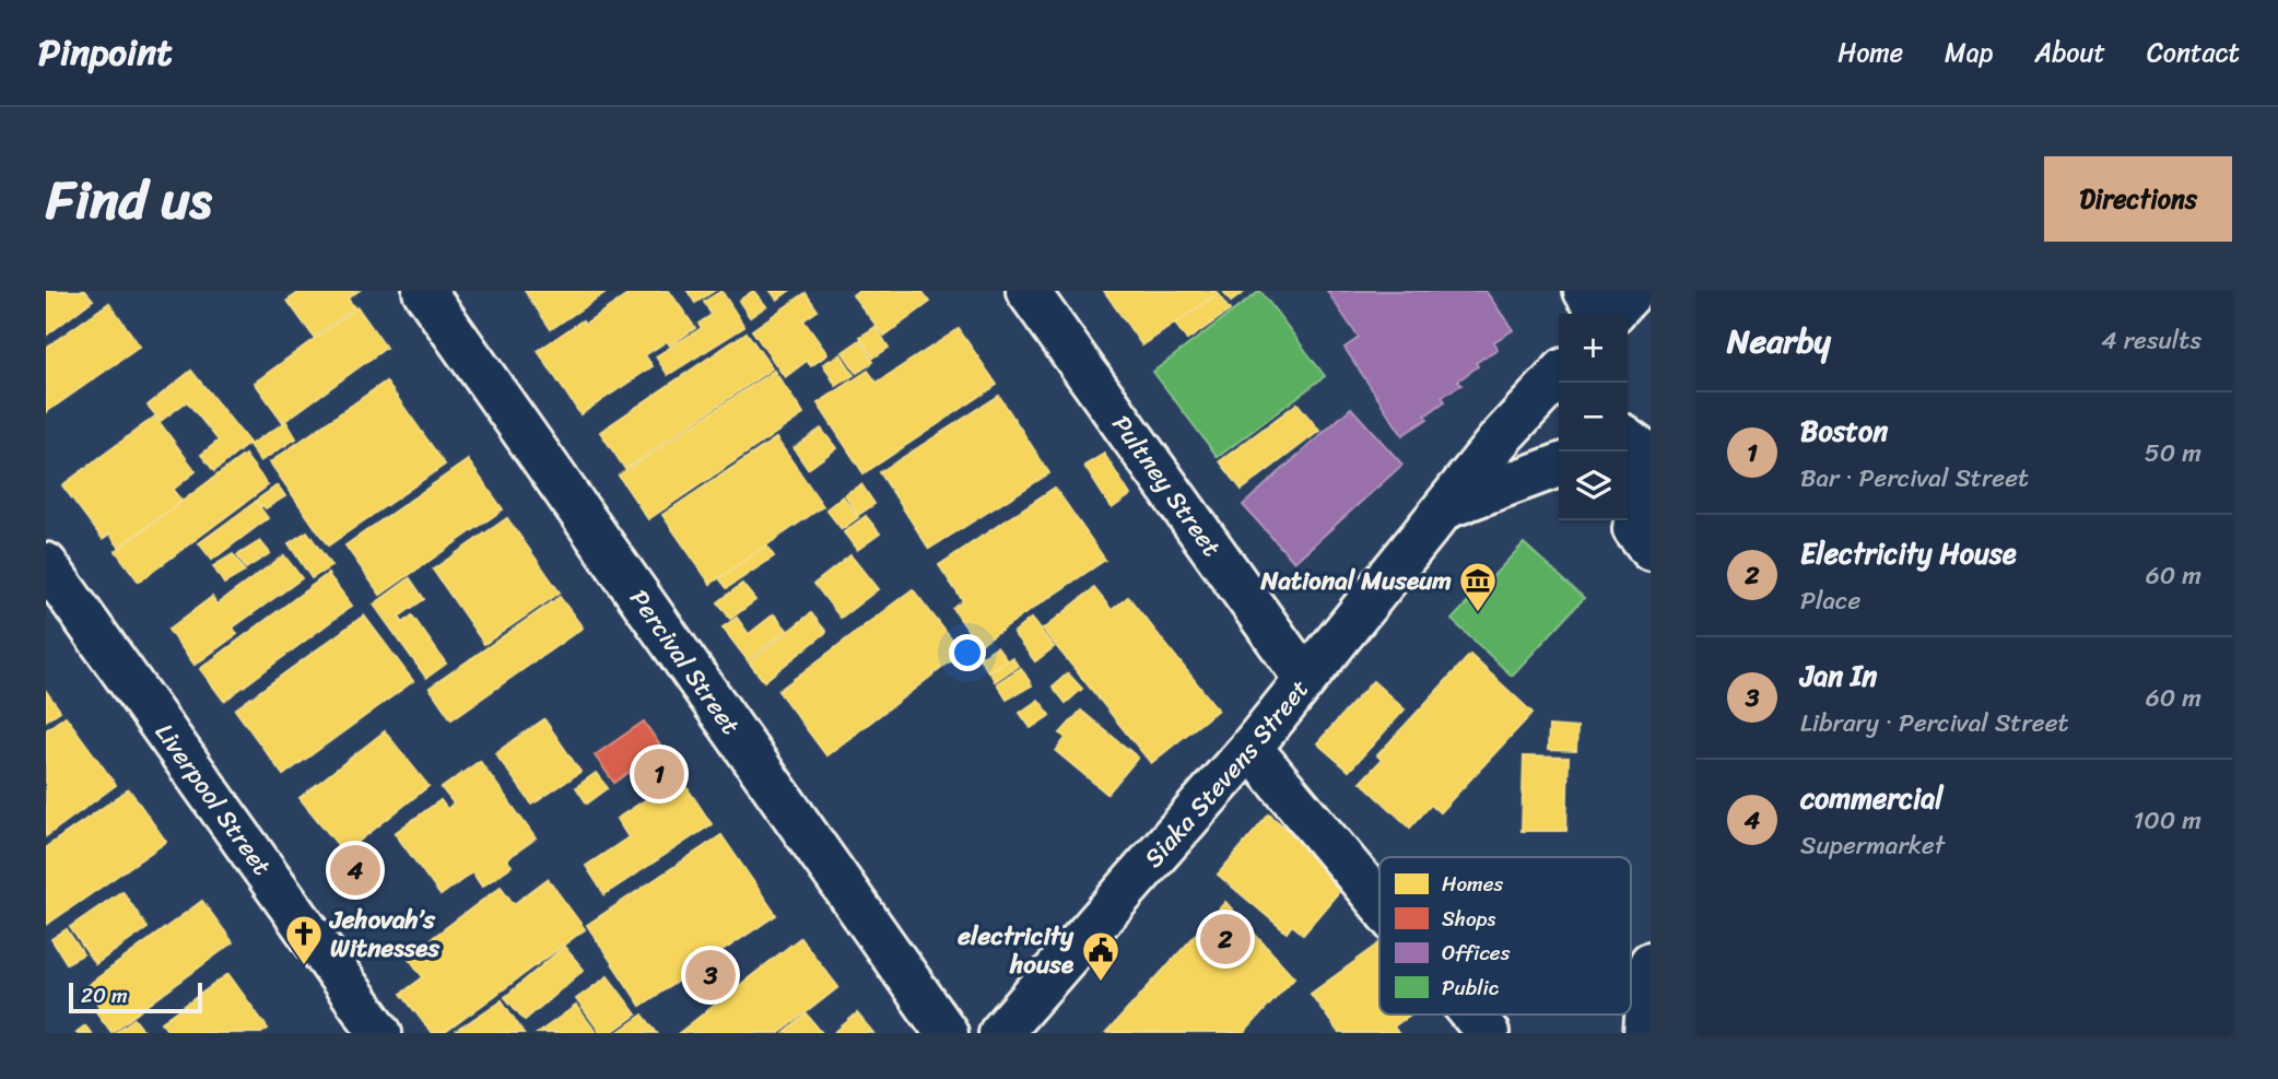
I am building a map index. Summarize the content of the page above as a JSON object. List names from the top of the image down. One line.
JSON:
{"streets":{"street":["Pultney Street","Percival Street","Siaka Stevens Street","Liverpool Street"]},"crossings":[["Pultney Street","Siaka Stevens Street"]],"places":{"museum":["National Museum"],"church":["Jehovah’s Witnesses"],"public building":["electricity house"]},"legend":["Homes","Shops","Offices","Public"],"scale_bar":"20 m","page":{"header":"Pinpoint","nav":["Home","Map","About","Contact"],"title":"Find us","buttons":"Directions","heading":["Nearby","4 results"],"map_buttons":["+","−"],"list":[{"mark":"1","name":"Boston","note":"Bar · Percival Street","value":"50 m"},{"mark":"2","name":"Electricity House","note":"Place","value":"60 m"},{"mark":"3","name":"Jan In","note":"Library · Percival Street","value":"60 m"},{"mark":"4","name":"commercial","note":"Supermarket","value":"100 m"}],"pins":["1","4","2","3"],"scale":"20 m"}}
